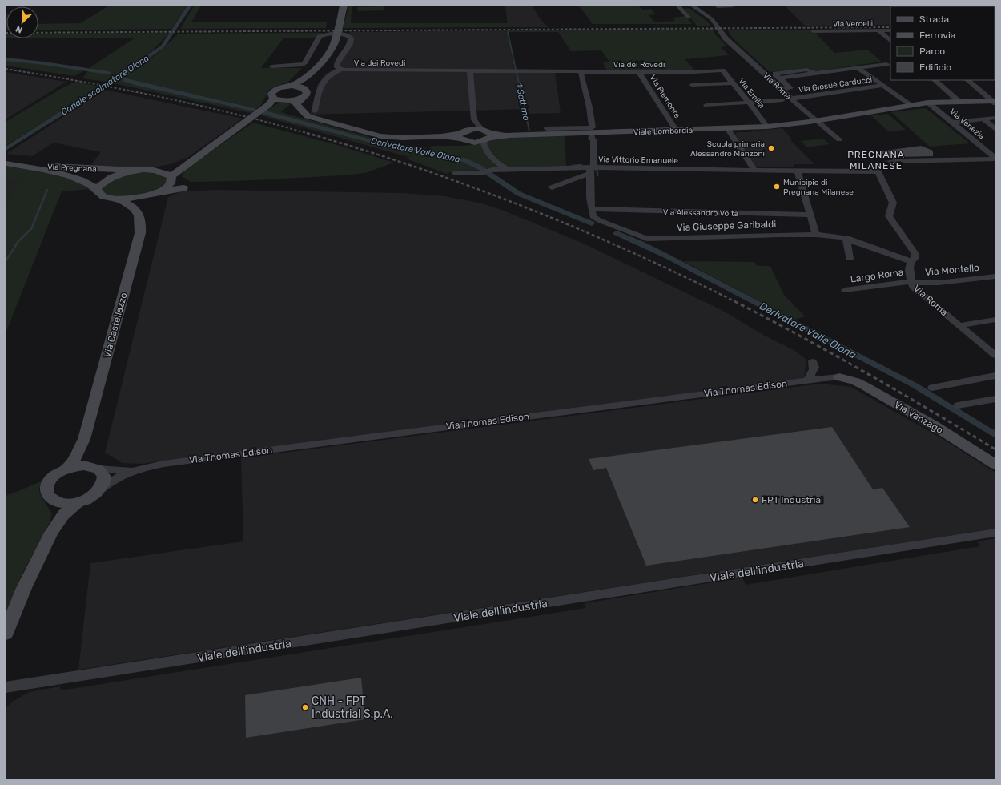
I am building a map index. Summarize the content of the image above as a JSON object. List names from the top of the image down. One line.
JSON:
{"streets":{"street":["Via Vercelli","Via dei Rovedi","Via Giosuè Carducci","Via Roma","Via Emilia","Via Piemonte","Via Venezia","Viale Lombardia","Via Vittorio Emanuele","Via Pregnana","Via Alessandro Volta","Via Giuseppe Garibaldi","Via Montello","Largo Roma","Via Castellazzo","Via Thomas Edison","Via Vanzago","Viale dell'industria"]},"crossings":[["Via dei Rovedi","Via Emilia"],["Via dei Rovedi","Via Piemonte"],["Via Giosuè Carducci","Via Roma"],["Via Roma","Viale Lombardia"],["Via Roma","Via Vittorio Emanuele"],["Via Roma","Via Giuseppe Garibaldi"],["Via Roma","Via Montello"],["Via Roma","Largo Roma"],["Via Emilia","Viale Lombardia"],["Via Piemonte","Viale Lombardia"],["Via Venezia","Viale Lombardia"],["Via Venezia","Via Vittorio Emanuele"],["Via Vittorio Emanuele","Via Giuseppe Garibaldi"],["Via Alessandro Volta","Via Giuseppe Garibaldi"],["Via Montello","Largo Roma"],["Via Thomas Edison","Via Vanzago"]],"districts":["PREGNANA MILANESE"],"water":["Canale scolmatore Olona","1 Settimo","Derivatore Valle Olona"],"places":["Scuola primaria Alessandro Manzoni","Municipio di Pregnana Milanese","FPT Industrial","CNH - FPT Industrial S.p.A."],"legend":["Strada","Ferrovia","Parco","Edificio"],"north":"bottom left"}
